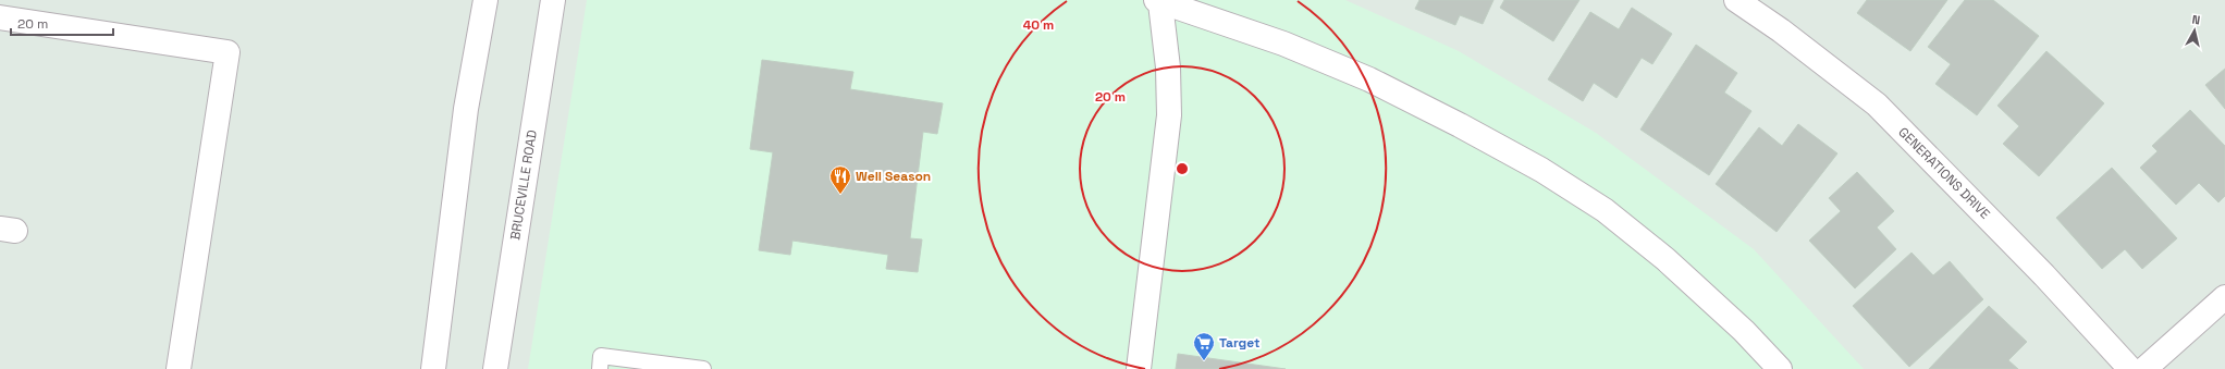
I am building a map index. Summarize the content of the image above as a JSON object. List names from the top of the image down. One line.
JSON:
{"streets":{"street":["GENERATIONS DRIVE","BRUCEVILLE ROAD"]},"places":{"restaurant":["Well Season"],"supermarket":["Target"]},"scale_bar":"20 m","north":"top","rings":["40 m","20 m"]}
